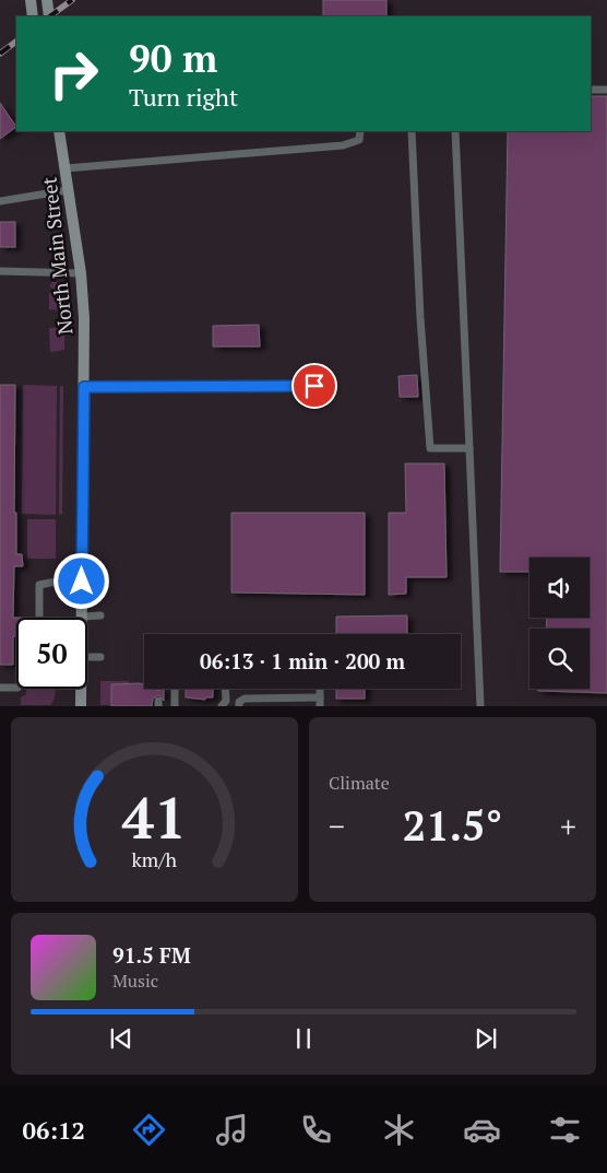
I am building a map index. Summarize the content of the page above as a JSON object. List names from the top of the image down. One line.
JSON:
{"streets":{"main road":["North Main Street"]},"page":{"turn":["90 m","Turn right"],"limit":"50","trip":"06:13 · 1 min · 200 m","tile":"Climate","heat":["−","21.5°","+"],"song":["91.5 FM","Music"],"tabs":"06:12","gauge":["41","km/h"]}}
